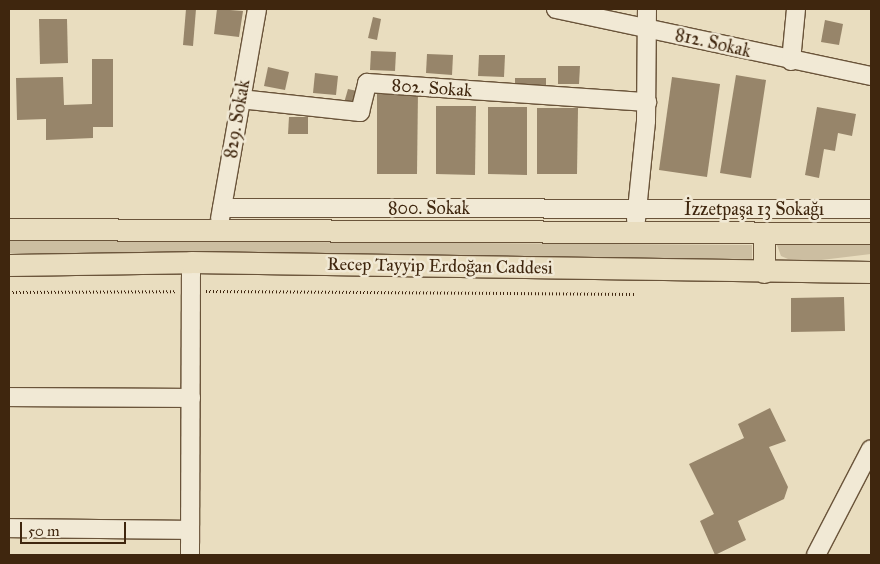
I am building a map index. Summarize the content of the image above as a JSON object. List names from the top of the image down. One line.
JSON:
{"streets":{"main road":["Recep Tayyip Erdoğan Caddesi"],"street":["812. Sokak","802. Sokak","829. Sokak","800. Sokak","İzzetpaşa 13 Sokağı"]},"crossings":[["802. Sokak","829. Sokak"],["829. Sokak","800. Sokak"],["829. Sokak","Recep Tayyip Erdoğan Caddesi"],["800. Sokak","İzzetpaşa 13 Sokağı"]],"scale_bar":"50 m"}
